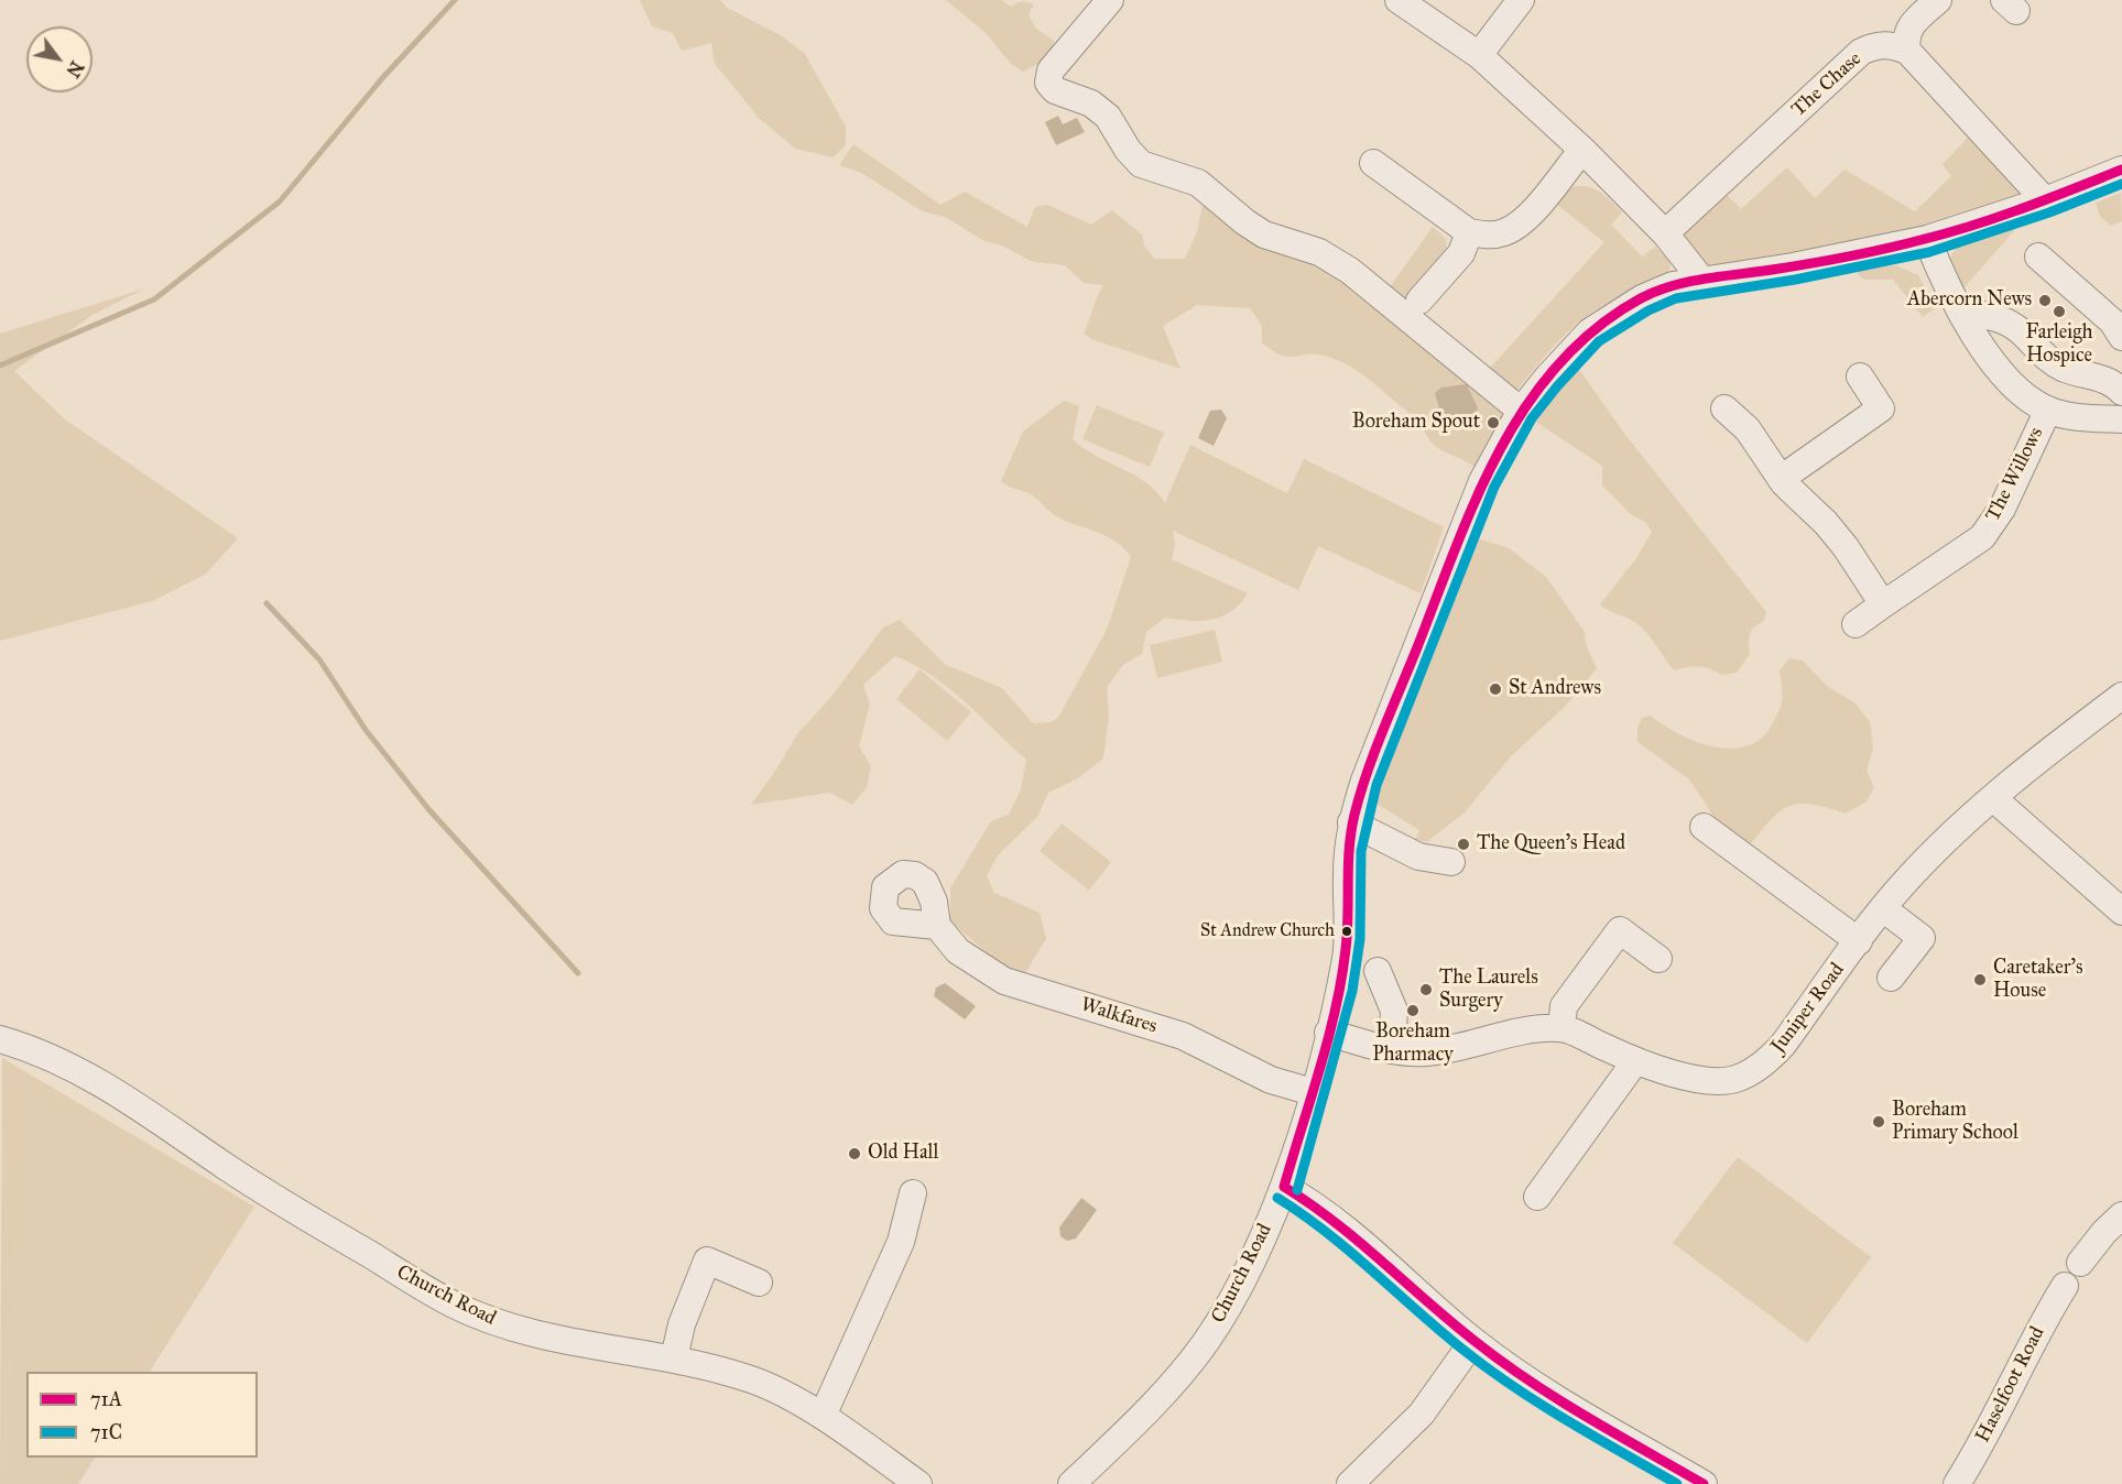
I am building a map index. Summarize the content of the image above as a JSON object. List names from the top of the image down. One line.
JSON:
{"streets":{"street":["The Chase","The Willows","Juniper Road","Walkfares","Church Road","Haselfoot Road"]},"crossings":[["Juniper Road","Church Road"],["Walkfares","Church Road"]],"places":["Abercorn News","Farleigh Hospice","Boreham Spout","St Andrews","The Queen's Head","St Andrew Church","Caretaker's House","The Laurels Surgery","Boreham Pharmacy","Boreham Primary School","Old Hall"],"lines":["transit line 71A","transit line 71C"],"legend":["71A","71C"],"north":"bottom right"}
